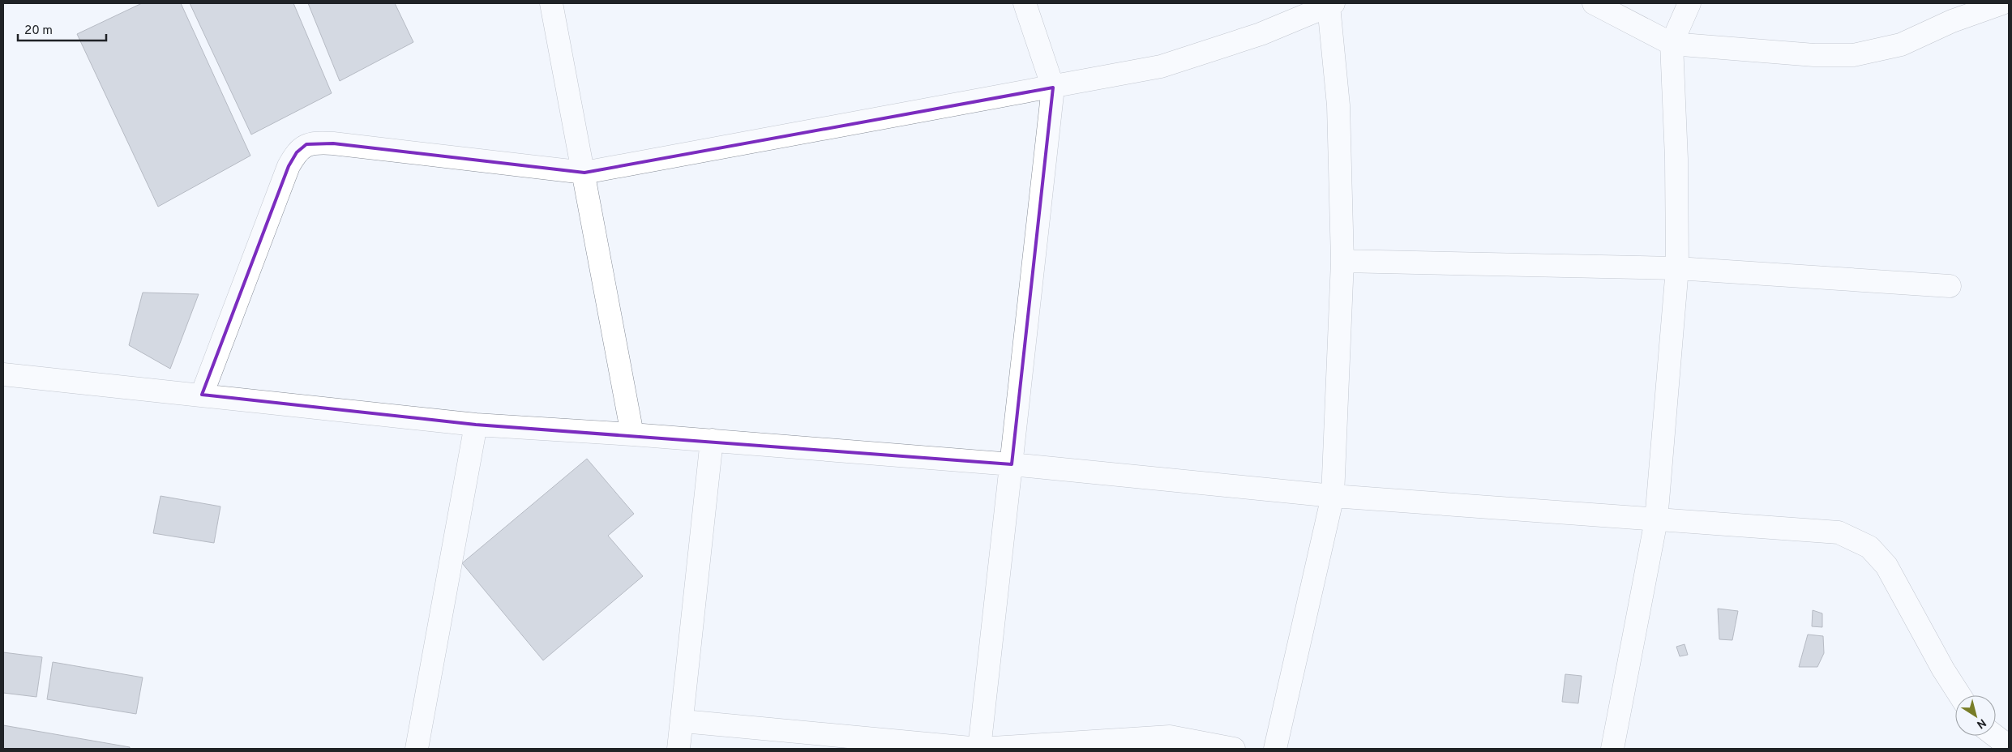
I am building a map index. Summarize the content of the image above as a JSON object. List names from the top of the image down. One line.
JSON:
{"scale_bar":"20 m","north":"bottom right"}
